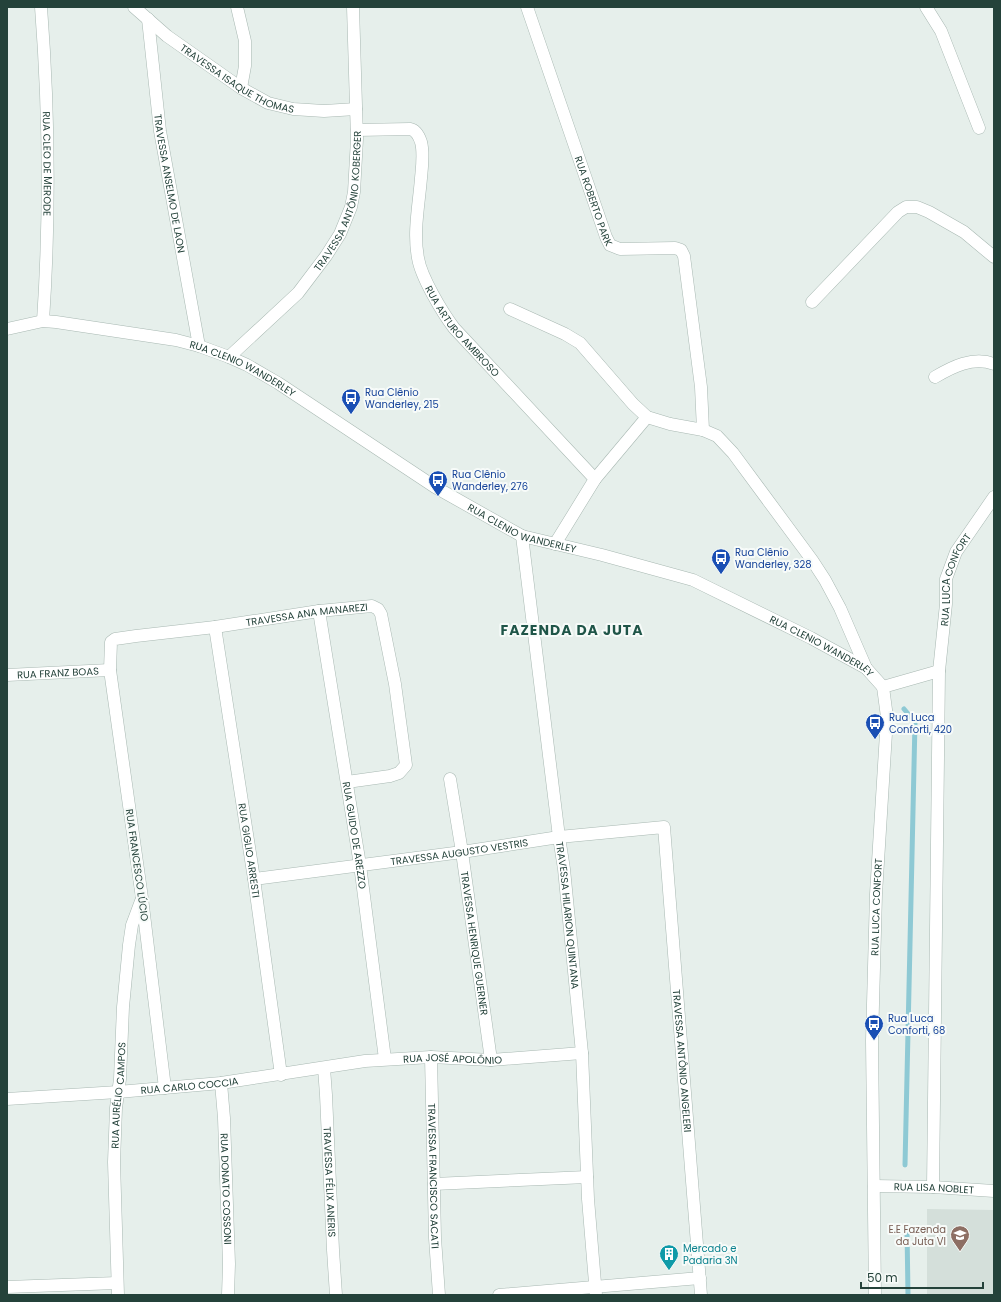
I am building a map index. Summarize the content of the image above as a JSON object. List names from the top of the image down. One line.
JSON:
{"streets":{"street":["TRAVESSA ISAQUE THOMAS","RUA CLEO DE MERODE","TRAVESSA ANSELMO DE LAON","RUA ROBERTO PARK","TRAVESSA ANTÔNIO KOBERGER","RUA ARTURO AMBROSO","RUA CLENIO WANDERLEY","RUA LUCA CONFORT","TRAVESSA ANA MANAREZI","RUA FRANZ BOAS","RUA GUIDO DE AREZZO","RUA GIGLIO ARRESTI","TRAVESSA AUGUSTO VESTRIS","RUA FRANCESCO LÚCIO","TRAVESSA HILARION QUINTANA","TRAVESSA HENRIQUE GUERNER","RUA JOSÉ APOLÔNIO","TRAVESSA ANTÔNIO ANGELERI","RUA CARLO COCCIA","RUA AURÉLIO CAMPOS","TRAVESSA FRANCISCO SACATI","TRAVESSA FÉLIX ANERIS","RUA LISA NOBLET","RUA DONATO COSSONI"]},"crossings":[["TRAVESSA ISAQUE THOMAS","TRAVESSA ANSELMO DE LAON"],["TRAVESSA ISAQUE THOMAS","TRAVESSA ANTÔNIO KOBERGER"],["RUA CLEO DE MERODE","RUA CLENIO WANDERLEY"],["TRAVESSA ANSELMO DE LAON","RUA CLENIO WANDERLEY"],["TRAVESSA ANTÔNIO KOBERGER","RUA ARTURO AMBROSO"],["TRAVESSA ANTÔNIO KOBERGER","RUA CLENIO WANDERLEY"],["RUA CLENIO WANDERLEY","RUA LUCA CONFORT"],["RUA CLENIO WANDERLEY","TRAVESSA HILARION QUINTANA"],["RUA LUCA CONFORT","RUA LISA NOBLET"],["TRAVESSA ANA MANAREZI","RUA GUIDO DE AREZZO"],["TRAVESSA ANA MANAREZI","RUA GIGLIO ARRESTI"],["TRAVESSA ANA MANAREZI","RUA FRANCESCO LÚCIO"],["RUA FRANZ BOAS","RUA FRANCESCO LÚCIO"],["RUA GUIDO DE AREZZO","TRAVESSA AUGUSTO VESTRIS"],["RUA GUIDO DE AREZZO","RUA JOSÉ APOLÔNIO"],["RUA GIGLIO ARRESTI","TRAVESSA AUGUSTO VESTRIS"],["RUA GIGLIO ARRESTI","RUA CARLO COCCIA"],["TRAVESSA AUGUSTO VESTRIS","TRAVESSA HILARION QUINTANA"],["TRAVESSA AUGUSTO VESTRIS","TRAVESSA HENRIQUE GUERNER"],["TRAVESSA AUGUSTO VESTRIS","TRAVESSA ANTÔNIO ANGELERI"],["RUA FRANCESCO LÚCIO","RUA CARLO COCCIA"],["RUA FRANCESCO LÚCIO","RUA AURÉLIO CAMPOS"],["TRAVESSA HILARION QUINTANA","RUA JOSÉ APOLÔNIO"],["TRAVESSA HENRIQUE GUERNER","RUA JOSÉ APOLÔNIO"],["RUA JOSÉ APOLÔNIO","RUA CARLO COCCIA"],["RUA JOSÉ APOLÔNIO","TRAVESSA FRANCISCO SACATI"],["RUA JOSÉ APOLÔNIO","TRAVESSA FÉLIX ANERIS"],["RUA CARLO COCCIA","RUA AURÉLIO CAMPOS"],["RUA CARLO COCCIA","TRAVESSA FÉLIX ANERIS"],["RUA CARLO COCCIA","RUA DONATO COSSONI"]],"districts":["FAZENDA DA JUTA"],"places":{"bus stop":["Rua Clênio Wanderley, 215","Rua Clênio Wanderley, 276","Rua Clênio Wanderley, 328","Rua Luca Conforti, 420","Rua Luca Conforti, 68"],"school or university":["E.E Fazenda da Juta VI"],"building":["Mercado e Padaria 3N"]},"scale_bar":"50 m"}
